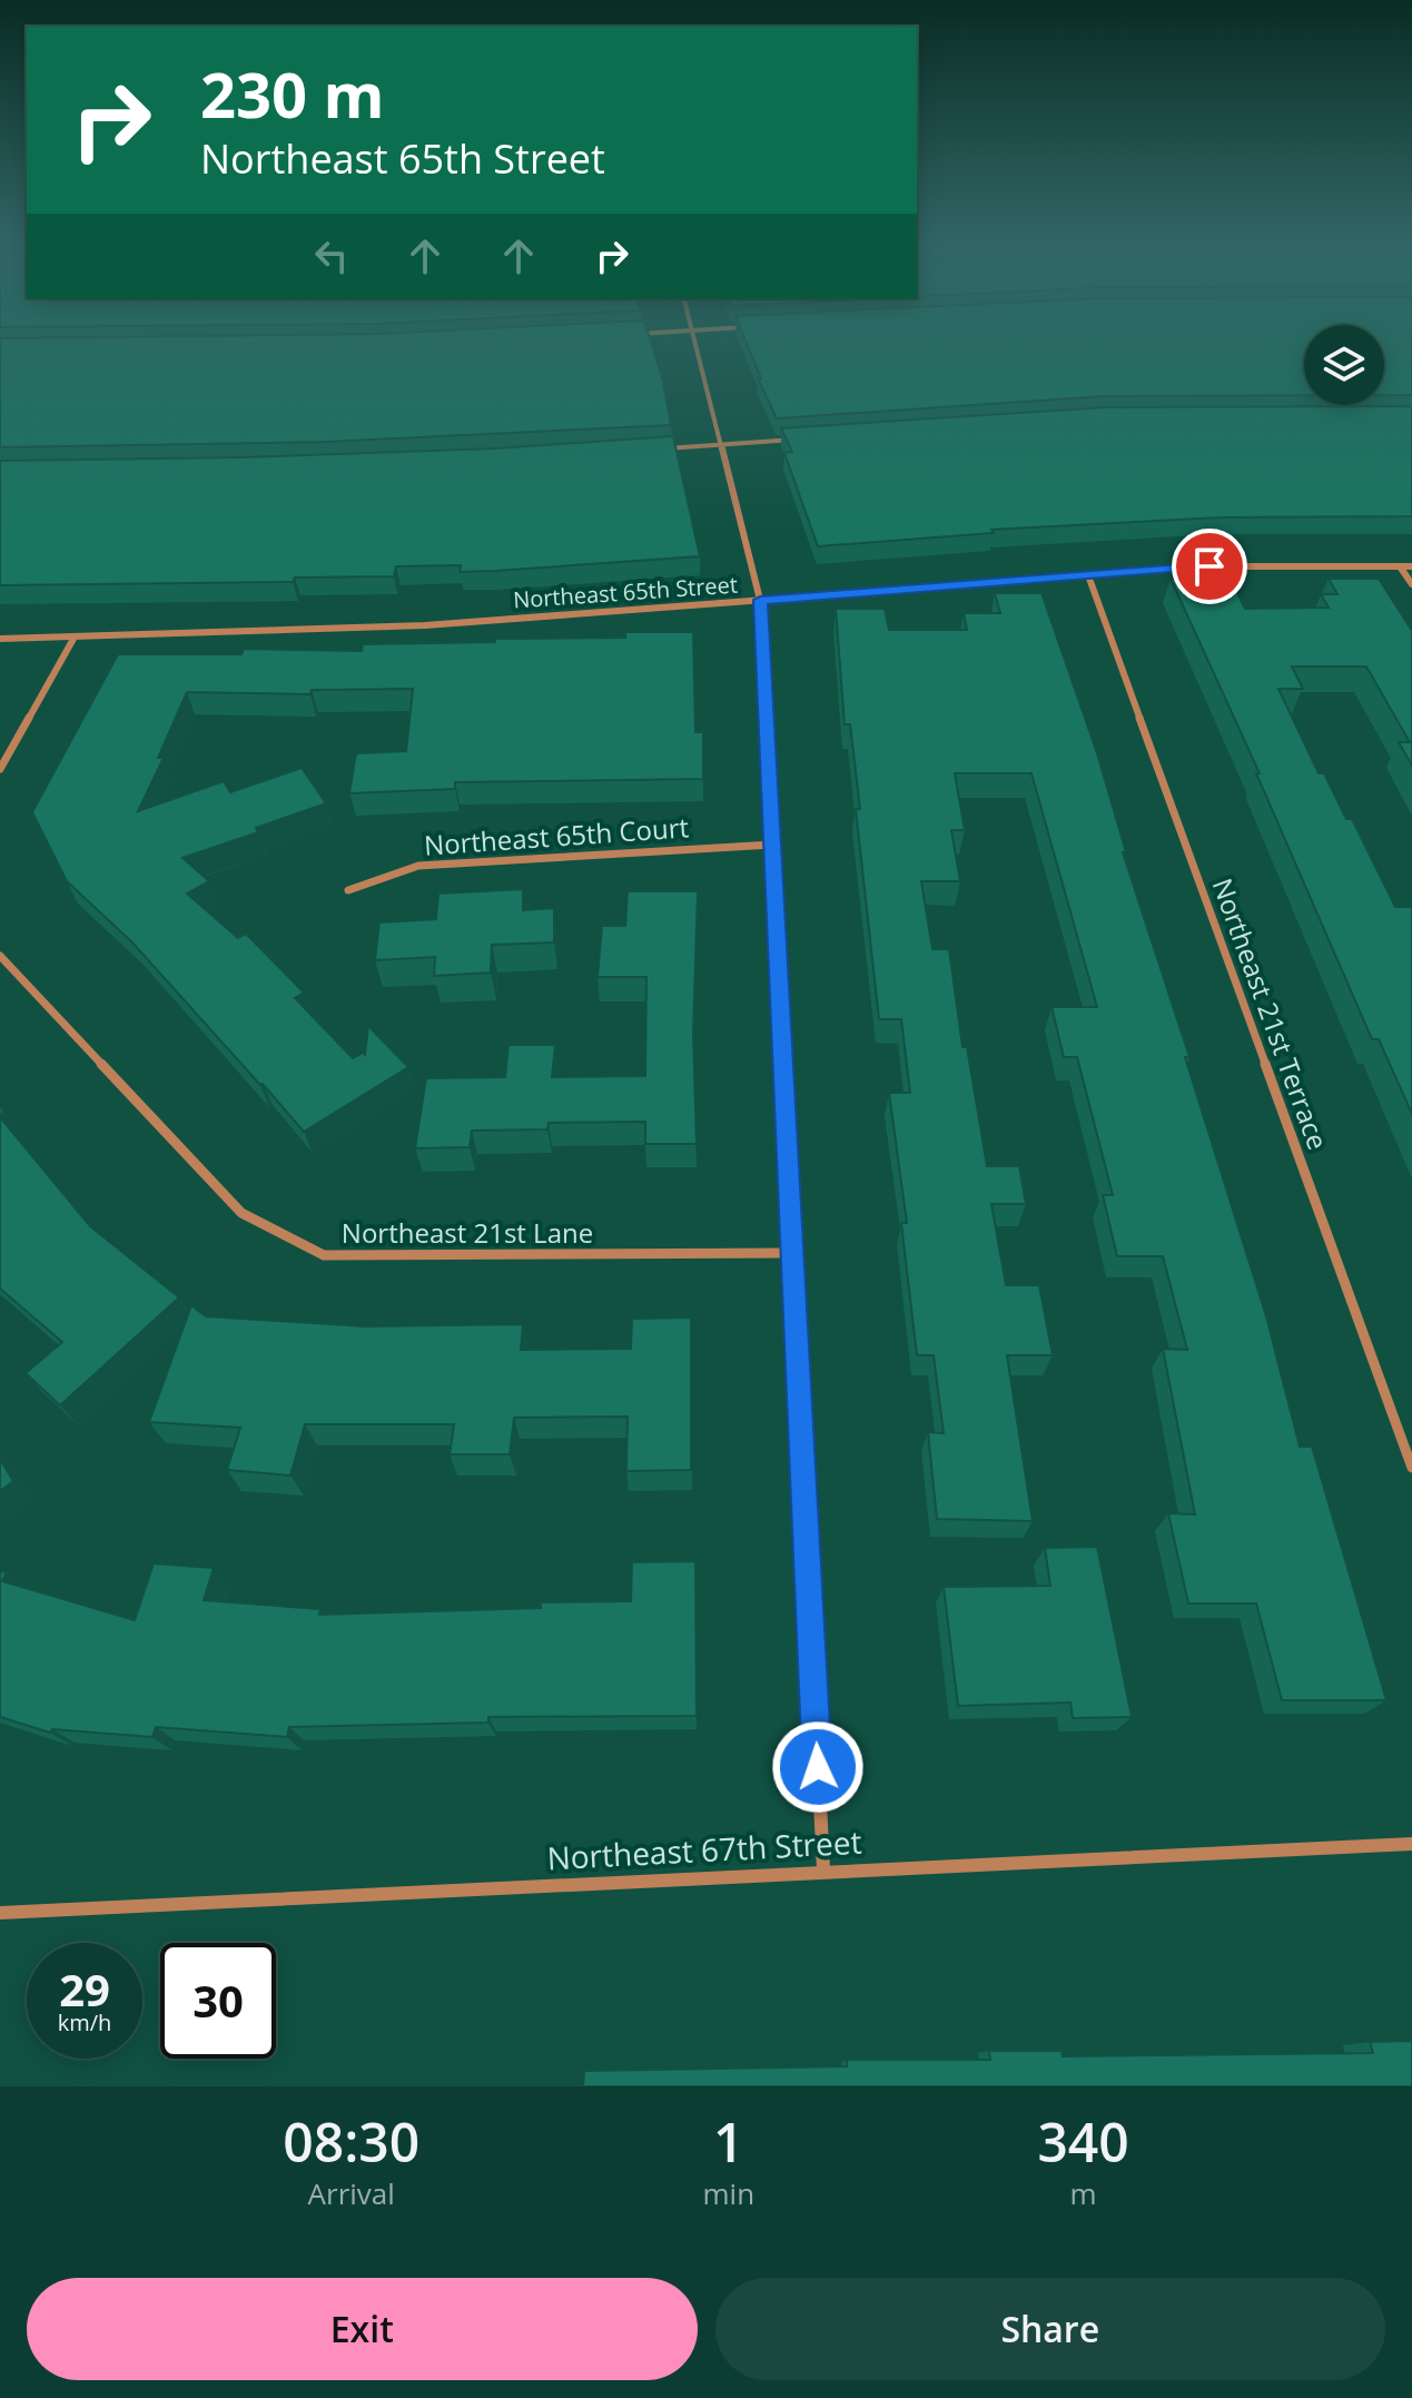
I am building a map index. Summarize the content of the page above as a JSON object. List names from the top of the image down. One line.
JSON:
{"streets":{"street":["Northeast 65th Street","Northeast 65th Court","Northeast 21st Terrace","Northeast 21st Lane","Northeast 67th Street"]},"crossings":[["Northeast 65th Street","Northeast 21st Terrace"]],"page":{"turn":["230 m","Northeast 65th Street"],"speed":"29 km/h","limit":"30","eta":["08:30","Arrival","1","min","340","m"],"buttons":["Exit","Share"]}}
